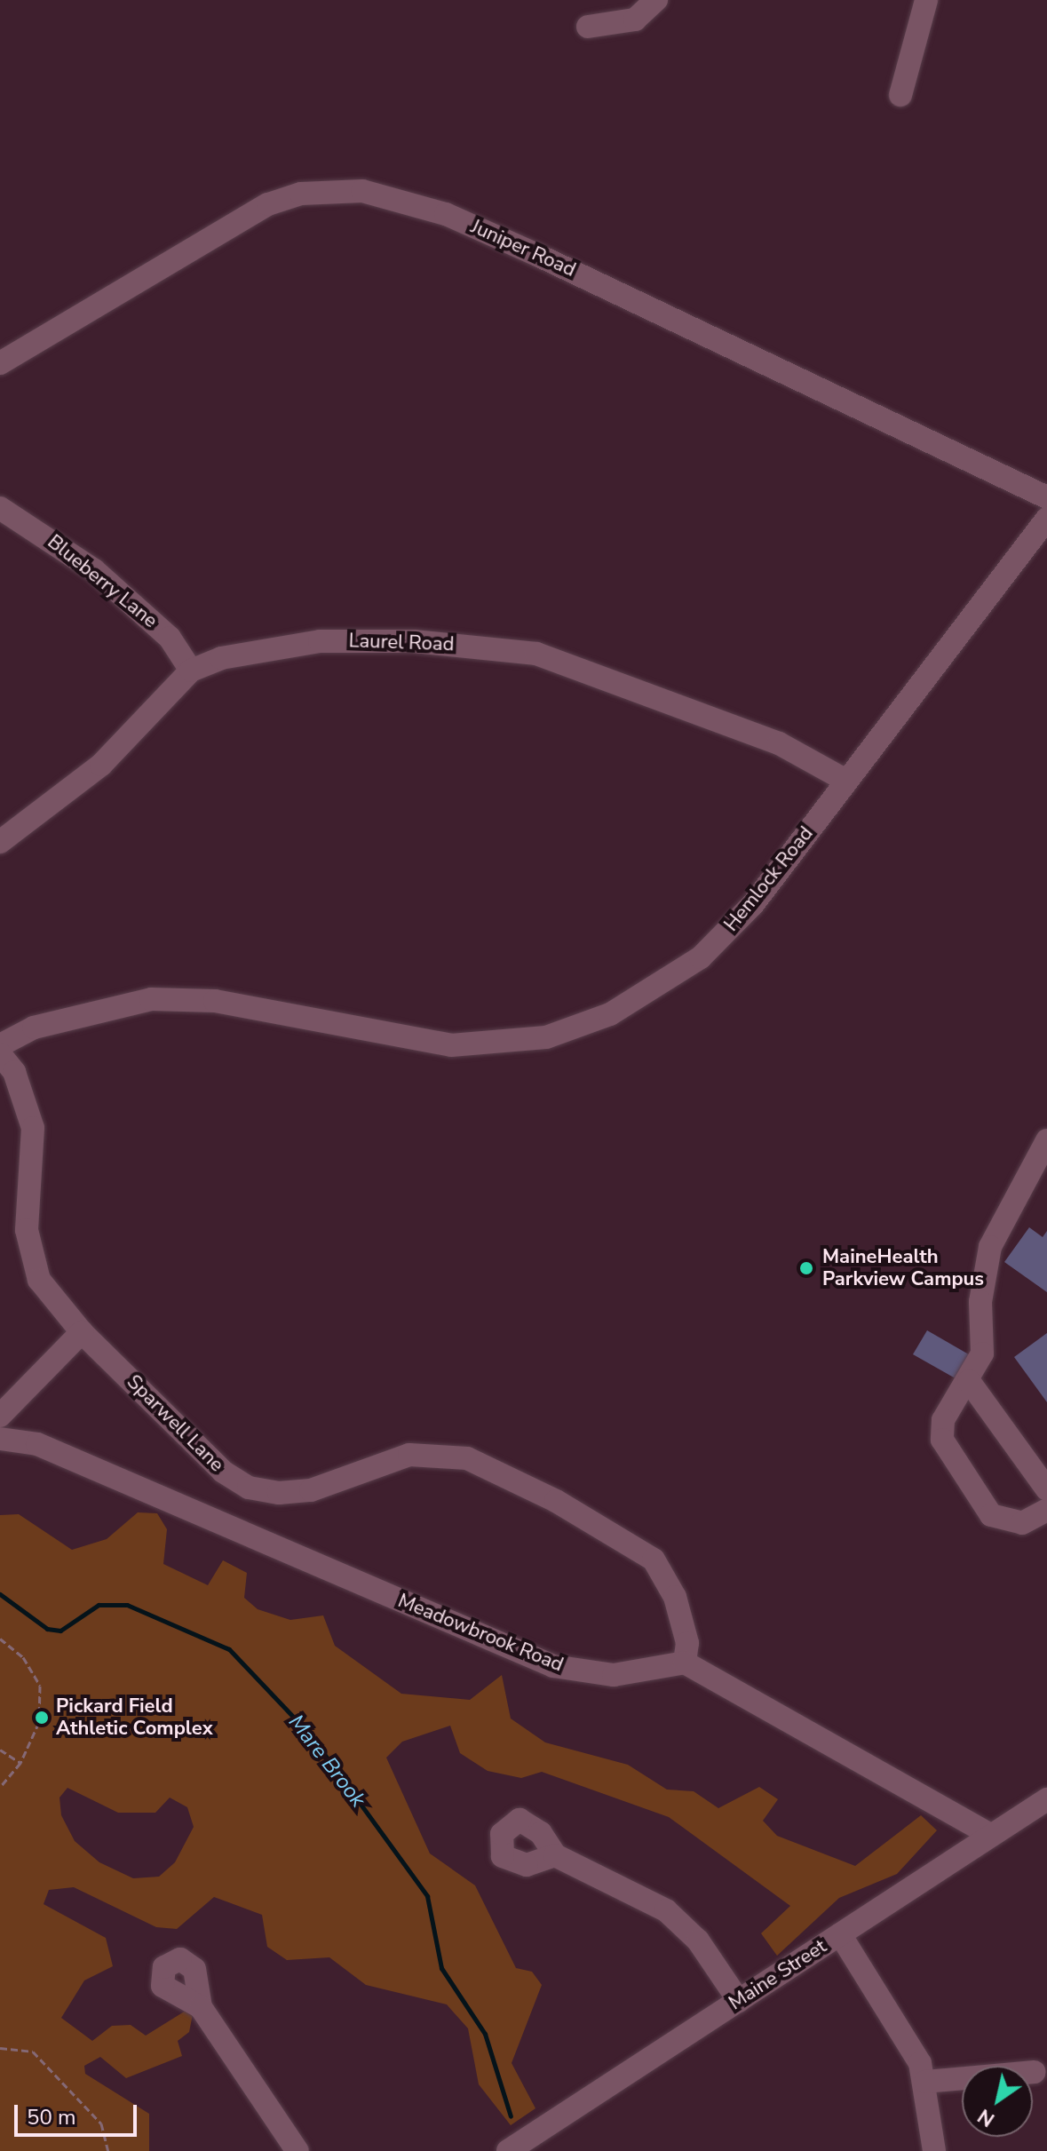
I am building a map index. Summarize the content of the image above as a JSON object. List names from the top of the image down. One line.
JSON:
{"streets":{"street":["Juniper Road","Blueberry Lane","Laurel Road","Hemlock Road","Sparwell Lane","Meadowbrook Road","Maine Street"]},"crossings":[["Blueberry Lane","Laurel Road"],["Laurel Road","Hemlock Road"],["Sparwell Lane","Meadowbrook Road"]],"water":["Mare Brook"],"places":["MaineHealth Parkview Campus","Pickard Field Athletic Complex"],"scale_bar":"50 m","north":"bottom left"}
